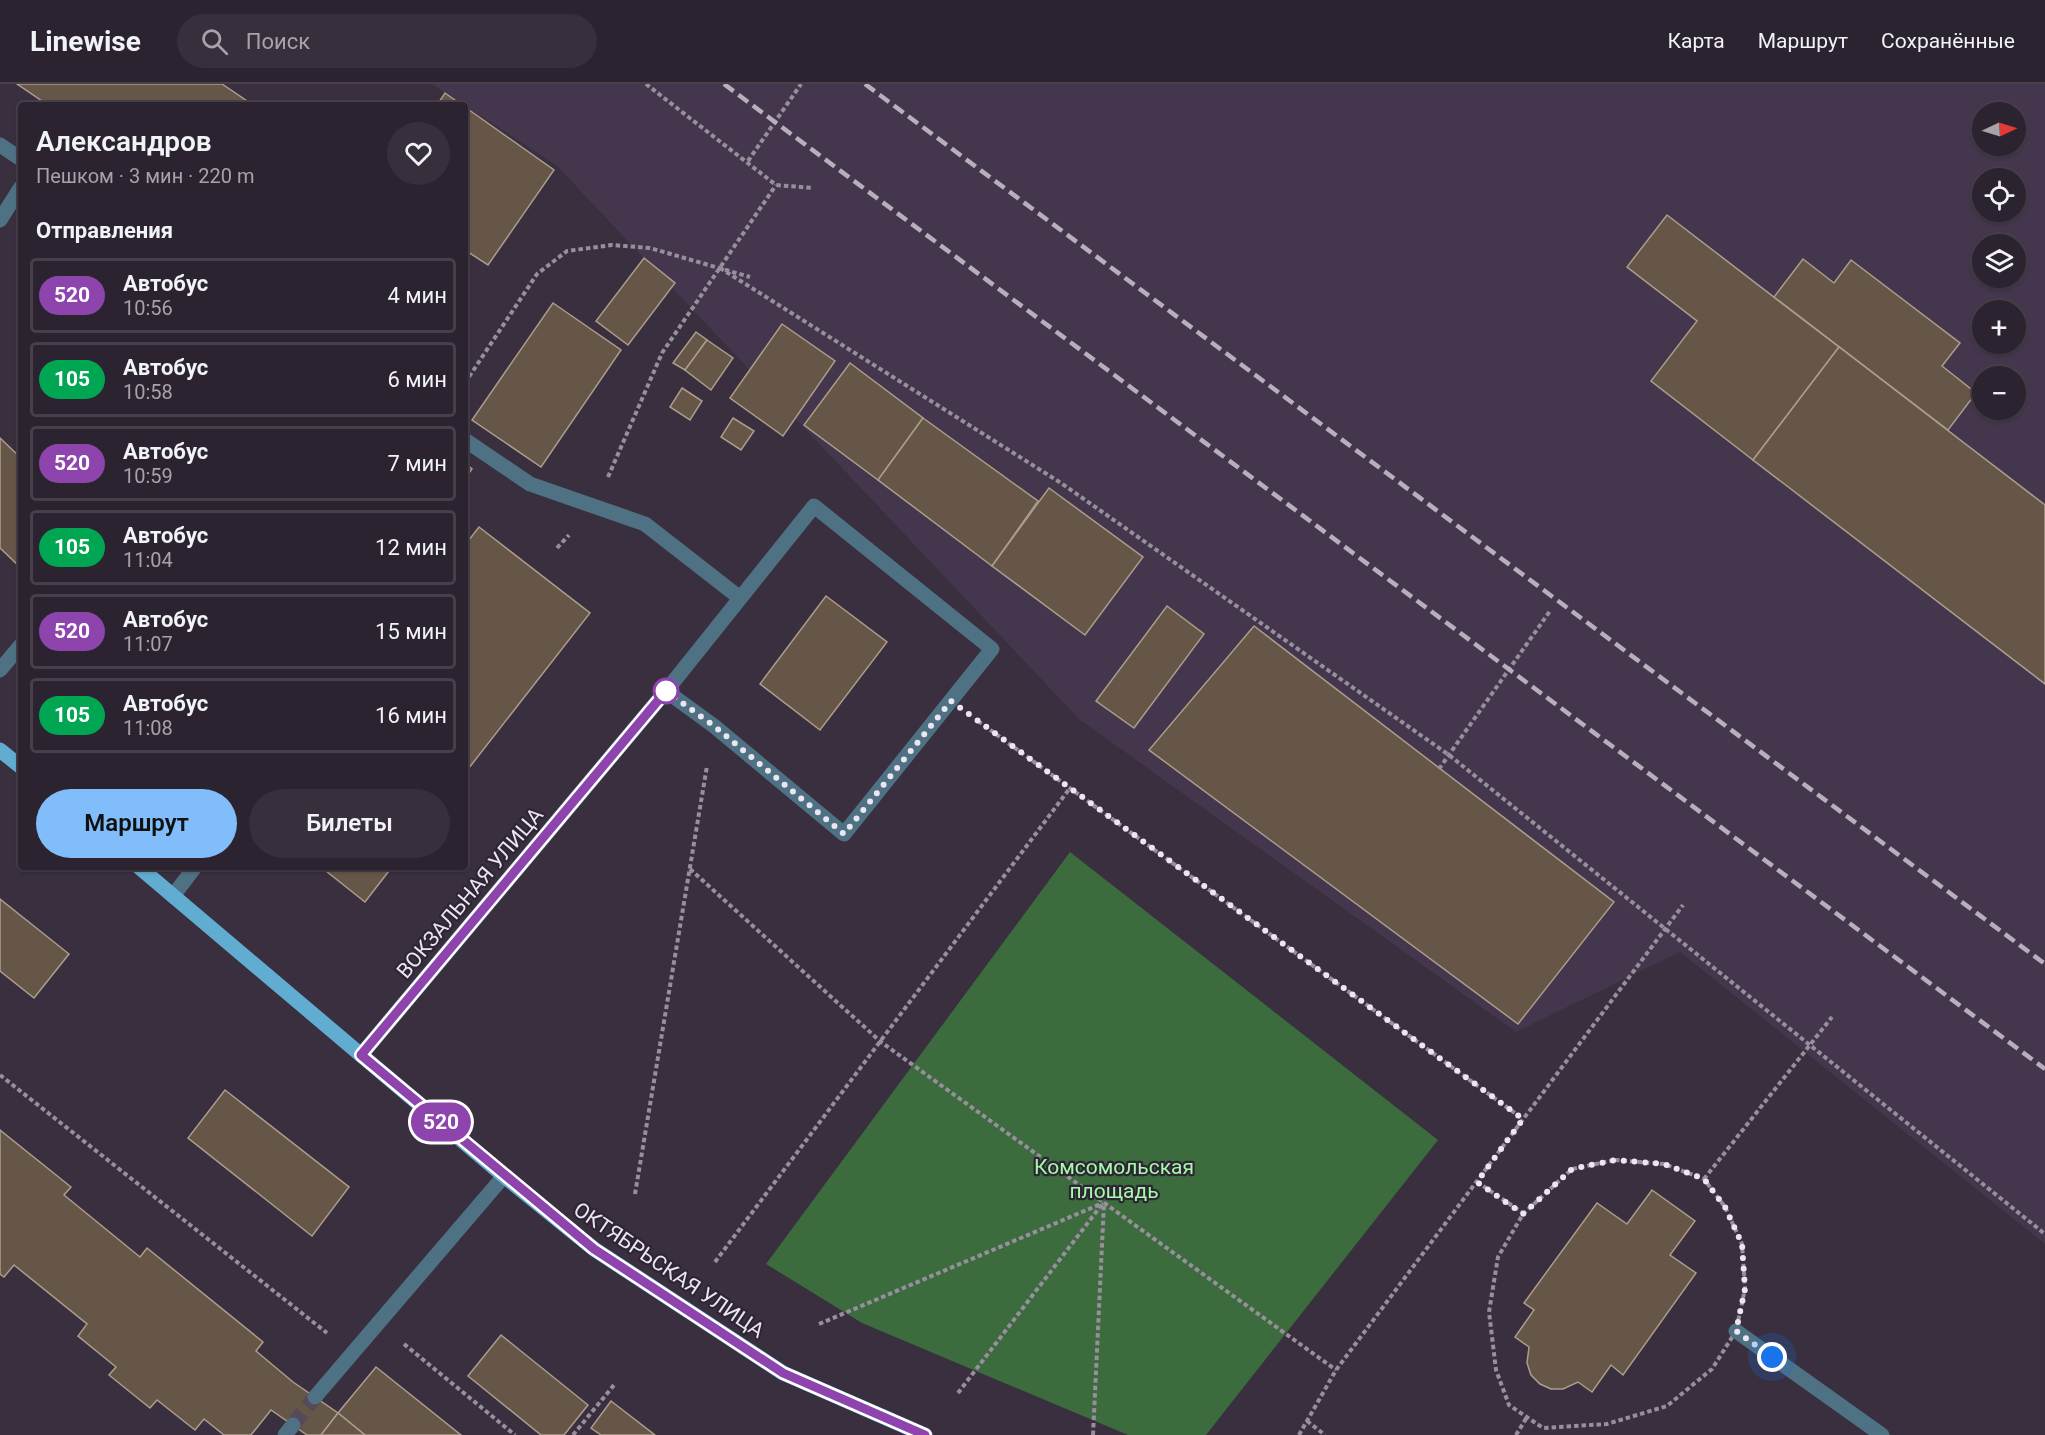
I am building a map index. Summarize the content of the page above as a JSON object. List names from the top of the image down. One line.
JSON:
{"streets":{"main road":["ОКТЯБРЬСКАЯ УЛИЦА"],"street":["ВОКЗАЛЬНАЯ УЛИЦА"]},"crossings":[["ВОКЗАЛЬНАЯ УЛИЦА","ОКТЯБРЬСКАЯ УЛИЦА"]],"parks":["Комсомольская площадь"],"lines":["bus line 520"],"north":"right","page":{"header":"Linewise","search":"Поиск","nav":["Карта","Маршрут","Сохранённые"],"on_map":"520","map_buttons":["+","−"],"heading":[["Александров","Пешком · 3 мин · 220 m"],"Отправления"],"list":[{"mark":"520","name":"Автобус","note":"10:56","value":"4 мин"},{"mark":"105","name":"Автобус","note":"10:58","value":"6 мин"},{"mark":"520","name":"Автобус","note":"10:59","value":"7 мин"},{"mark":"105","name":"Автобус","note":"11:04","value":"12 мин"},{"mark":"520","name":"Автобус","note":"11:07","value":"15 мин"},{"mark":"105","name":"Автобус","note":"11:08","value":"16 мин"}],"buttons":["Маршрут","Билеты"]}}
